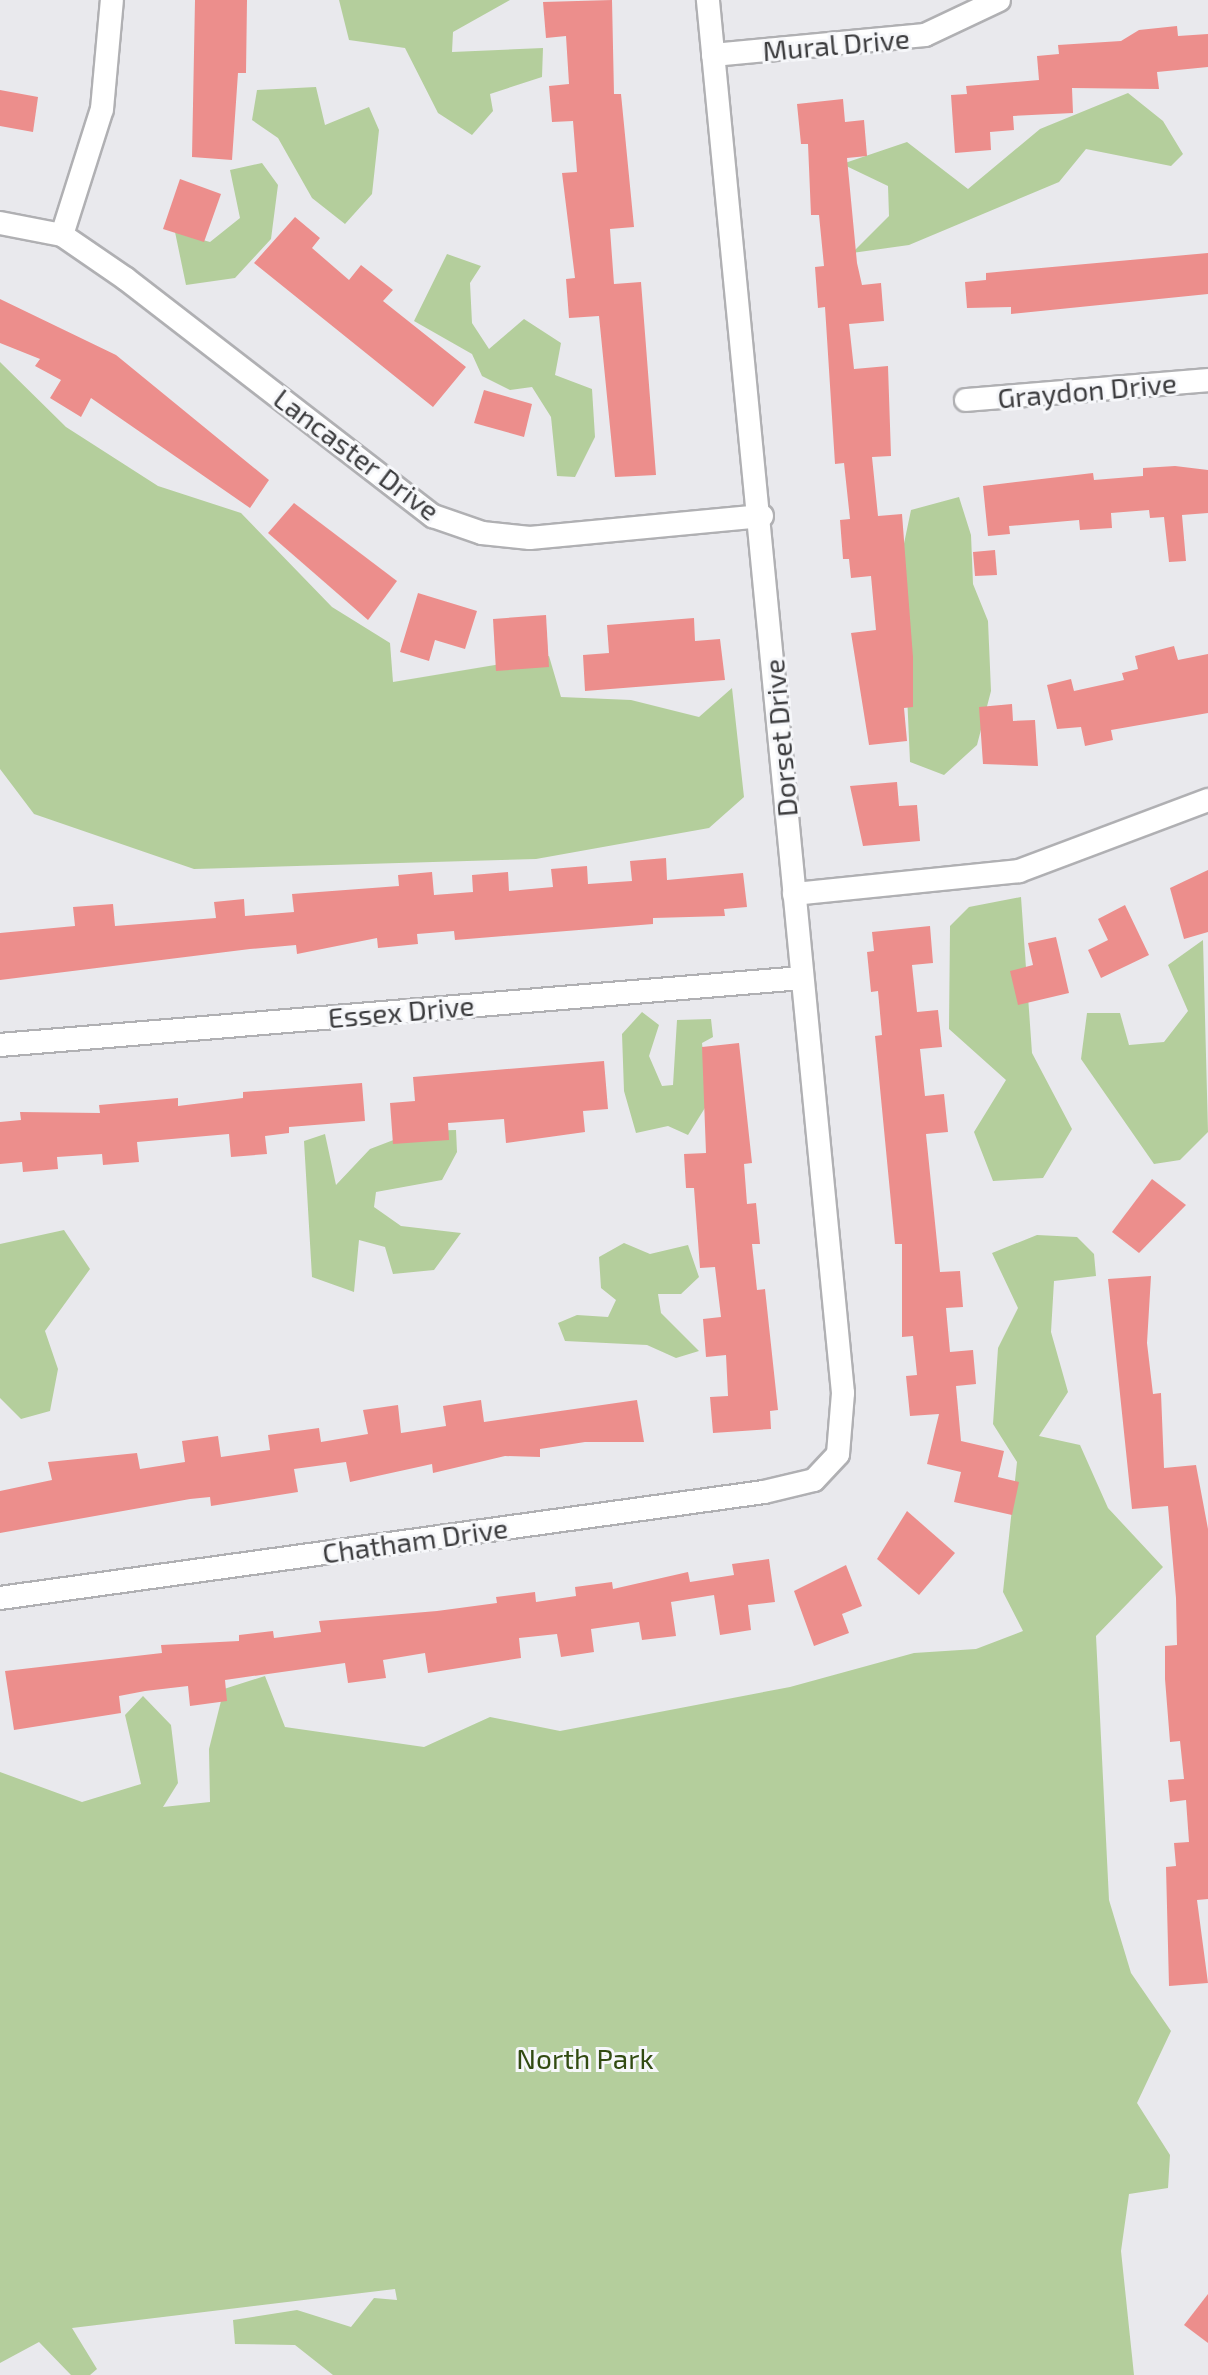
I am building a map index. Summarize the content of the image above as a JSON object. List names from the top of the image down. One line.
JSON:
{"streets":{"street":["Mural Drive","Graydon Drive","Lancaster Drive","Dorset Drive","Essex Drive","Chatham Drive"]},"crossings":[["Mural Drive","Dorset Drive"],["Lancaster Drive","Dorset Drive"],["Dorset Drive","Essex Drive"],["Dorset Drive","Chatham Drive"]],"parks":["North Park"]}
